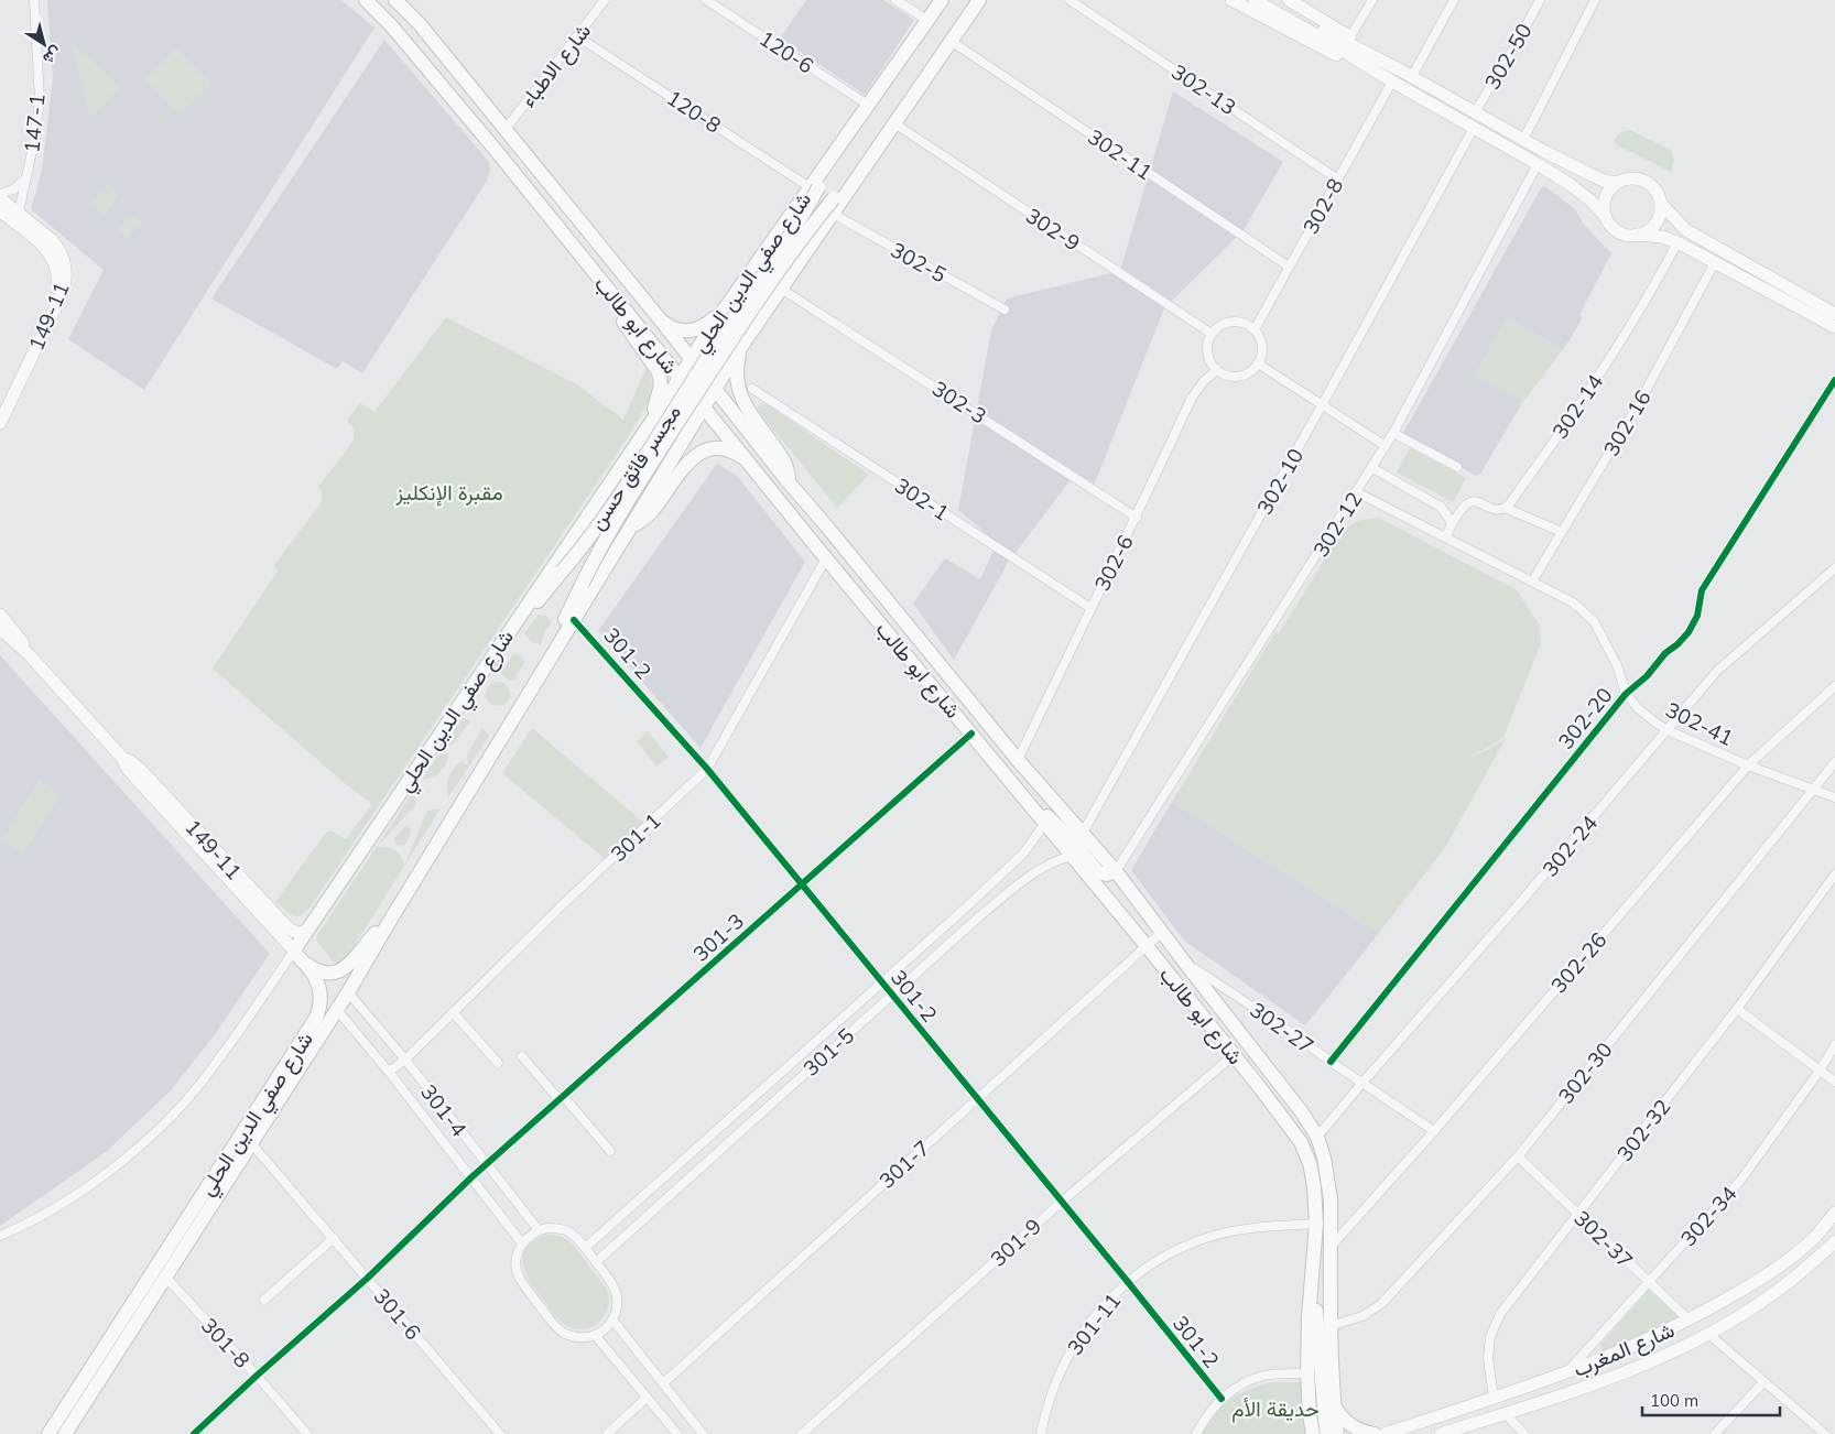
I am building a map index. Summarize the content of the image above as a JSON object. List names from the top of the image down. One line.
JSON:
{"streets":{"main road":["شارع صفي الدين الحلي","شارع ابو طالب","مجسر فائق حسن"],"street":["120-6","302-50","شارع الاطباء","302-13","120-8","147-1","302-11","302-8","302-9","302-5","149-11","302-3","302-14","302-16","302-10","302-1","302-12","302-6","301-2","302-20","302-41","301-1","302-24","301-3","302-26","302-27","301-5","302-30","301-4","302-32","301-7","302-34","302-37","301-9","301-6","301-11","301-8","شارع المغرب"]},"crossings":[["120-6","مجسر فائق حسن"],["شارع الاطباء","120-8"],["شارع الاطباء","شارع ابو طالب"],["302-13","302-8"],["120-8","شارع صفي الدين الحلي"],["120-8","مجسر فائق حسن"],["147-1","149-11"],["302-11","302-8"],["302-11","شارع صفي الدين الحلي"],["302-8","302-9"],["302-8","302-6"],["302-9","شارع صفي الدين الحلي"],["302-9","302-6"],["302-5","شارع صفي الدين الحلي"],["شارع صفي الدين الحلي","149-11"],["شارع صفي الدين الحلي","شارع ابو طالب"],["شارع صفي الدين الحلي","302-3"],["شارع صفي الدين الحلي","مجسر فائق حسن"],["شارع صفي الدين الحلي","301-2"],["شارع صفي الدين الحلي","301-4"],["شارع صفي الدين الحلي","301-6"],["شارع صفي الدين الحلي","301-8"],["شارع ابو طالب","302-10"],["شارع ابو طالب","302-12"],["شارع ابو طالب","302-6"],["شارع ابو طالب","301-1"],["شارع ابو طالب","302-24"],["شارع ابو طالب","301-3"],["شارع ابو طالب","302-26"],["شارع ابو طالب","302-27"],["شارع ابو طالب","301-5"],["شارع ابو طالب","302-30"],["شارع ابو طالب","301-7"],["شارع ابو طالب","301-9"],["شارع ابو طالب","301-11"],["302-3","302-6"],["302-16","302-41"],["302-1","302-6"],["302-12","302-41"],["301-2","301-1"],["301-2","301-3"],["301-2","301-5"],["301-2","301-7"],["301-2","301-9"],["301-2","301-11"],["302-20","302-41"],["302-20","302-27"],["302-41","302-24"],["302-41","302-26"],["302-41","302-30"],["301-1","301-4"],["302-24","302-27"],["301-3","301-4"],["301-3","301-6"],["301-3","301-8"],["302-26","302-27"],["301-5","301-4"],["302-30","302-37"],["302-32","302-37"],["302-32","شارع المغرب"],["302-34","302-37"],["302-34","شارع المغرب"],["302-37","شارع المغرب"]],"parks":["مقبرة الإنكليز","حديقة الأم"],"scale_bar":"100 m","north":"bottom right"}
